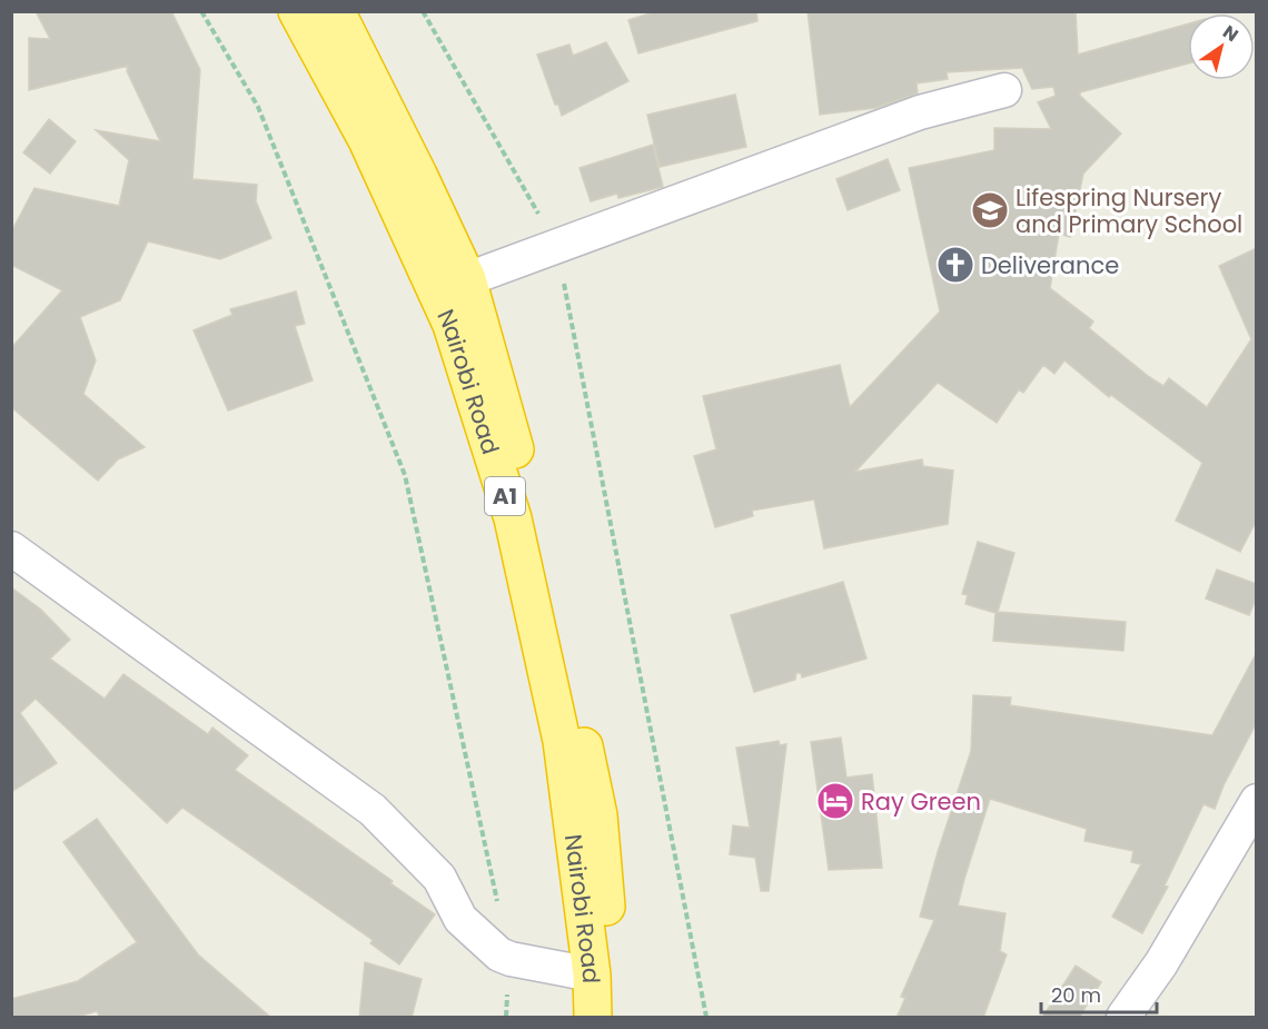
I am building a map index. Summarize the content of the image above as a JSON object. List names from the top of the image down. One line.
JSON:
{"streets":{"highway":["Nairobi Road","A1"]},"places":{"school or university":["Lifespring Nursery and Primary School"],"church":["Deliverance"],"hotel":["Ray Green"]},"scale_bar":"20 m","north":"top right"}
